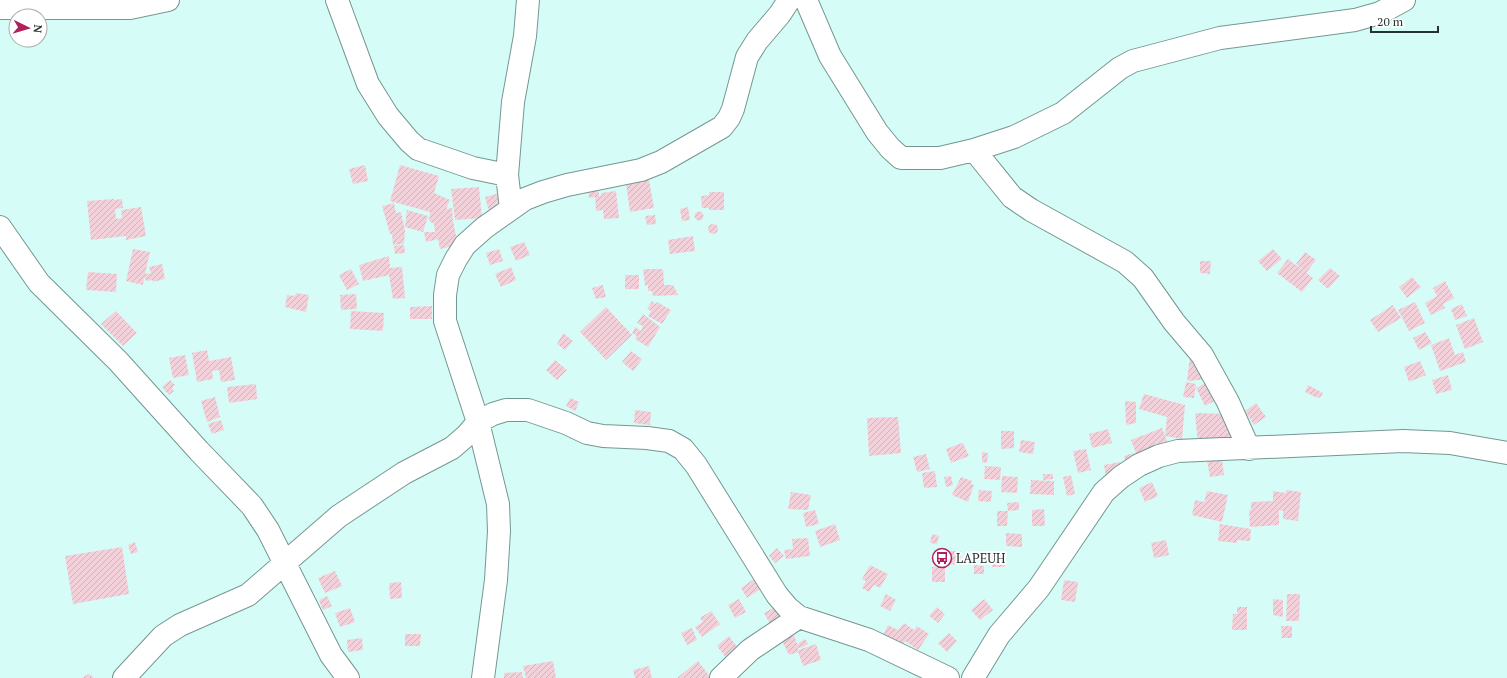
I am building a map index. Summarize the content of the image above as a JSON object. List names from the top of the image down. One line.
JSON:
{"places":{"bus stop":["LAPEUH"]},"scale_bar":"20 m","north":"right"}
